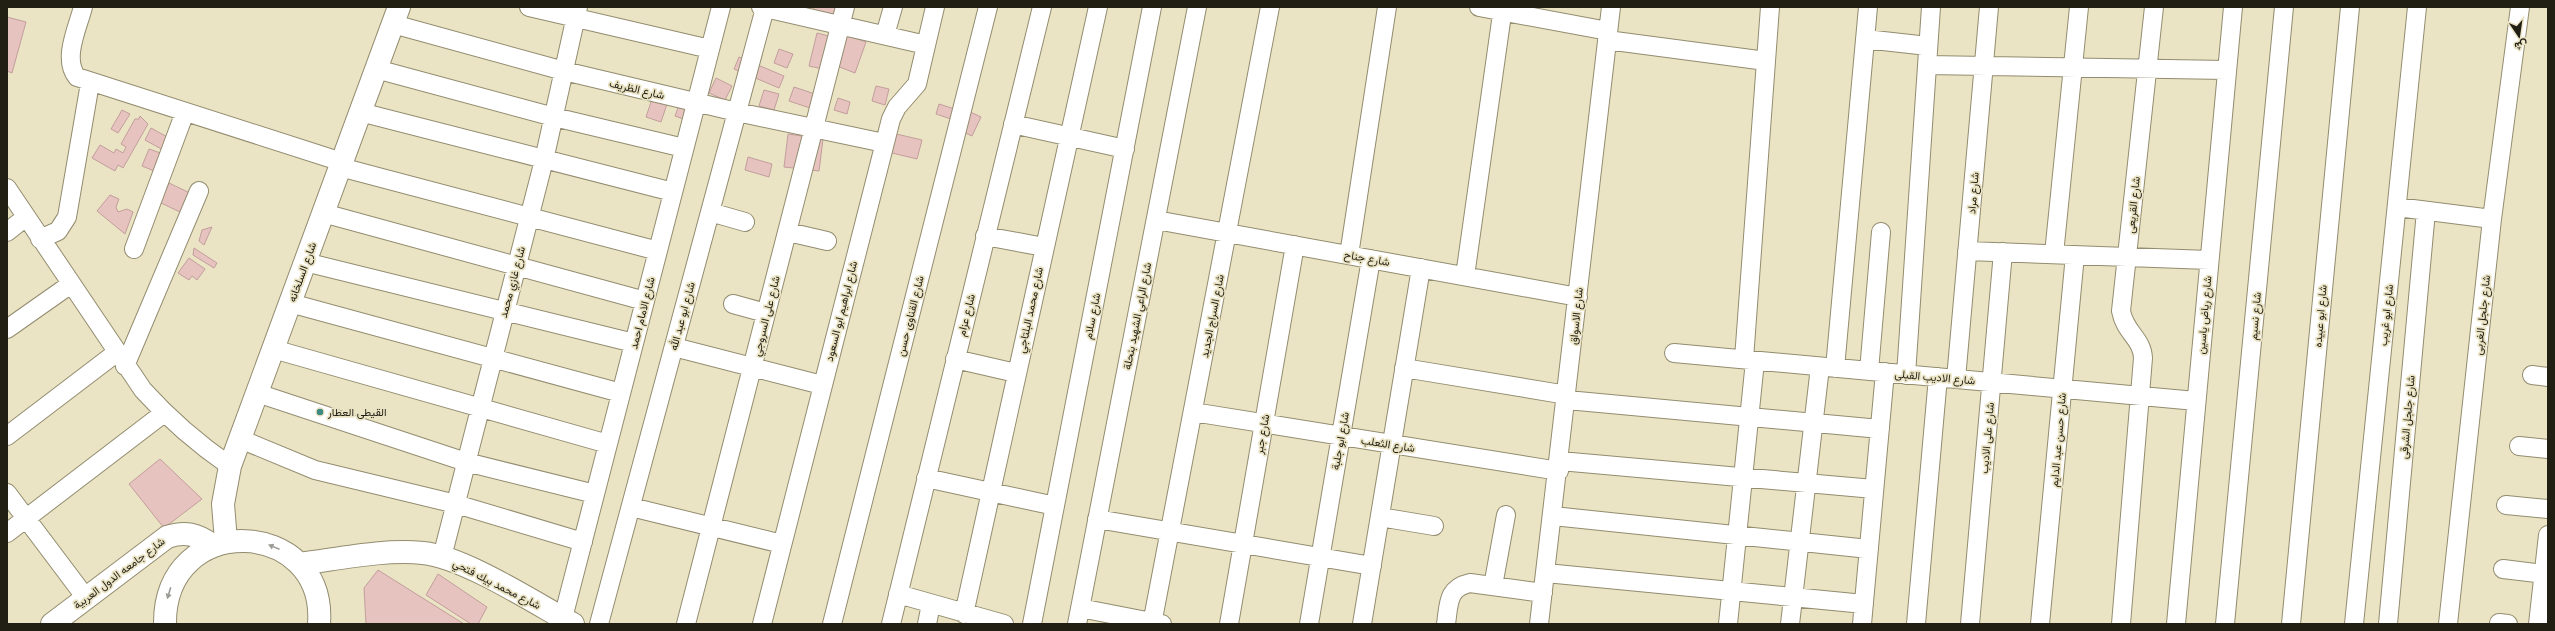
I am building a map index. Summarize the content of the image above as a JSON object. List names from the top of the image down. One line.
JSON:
{"streets":{"street":["شارع الظريف","شارع مراد","شارع القريعى","شارع جناح","شارع السلخانه","شارع غازي محمد","شارع محمد البلتاجي","شارع ابراهيم ابو السعود","شارع الامام احمد","شارع عزام","شارع رياض ياسين","شارع ابو غريب","شارع جلجل الغربى","شارع ابو عبد الله","شارع على السروجي","شارع القناوى حسن","شارع سلام","شارع الراعي الشهيد بنحلة","شارع السراج الجديد","شارع الاسواق","شارع نسيم","شارع ابو عبيده","شارع الاديب القبلى","شارع جلجل الشرقى","شارع جبر","شارع على الاديب","شارع حسن عبد الدايم","شارع ابو جلبة","شارع الثعلب","شارع جامعه الدول العربية","شارع محمد بيك فتحي"]},"crossings":[["شارع الظريف","شارع السلخانه"],["شارع الظريف","شارع غازي محمد"],["شارع الظريف","شارع ابراهيم ابو السعود"],["شارع الظريف","شارع الامام احمد"],["شارع الظريف","شارع ابو عبد الله"],["شارع الظريف","شارع على السروجي"],["شارع مراد","شارع الاديب القبلى"],["شارع القريعى","شارع الاديب القبلى"],["شارع جناح","شارع الراعي الشهيد بنحلة"],["شارع جناح","شارع السراج الجديد"],["شارع جناح","شارع الاسواق"],["شارع جناح","شارع جبر"],["شارع جناح","شارع ابو جلبة"],["شارع السلخانه","شارع جامعه الدول العربية"],["شارع غازي محمد","شارع محمد بيك فتحي"],["شارع الامام احمد","شارع محمد بيك فتحي"],["شارع رياض ياسين","شارع الاديب القبلى"],["شارع السراج الجديد","شارع الثعلب"],["شارع الاسواق","شارع الثعلب"],["شارع الاديب القبلى","شارع على الاديب"],["شارع الاديب القبلى","شارع حسن عبد الدايم"],["شارع جبر","شارع الثعلب"],["شارع ابو جلبة","شارع الثعلب"]],"places":["القيطى العطار"],"north":"bottom"}
